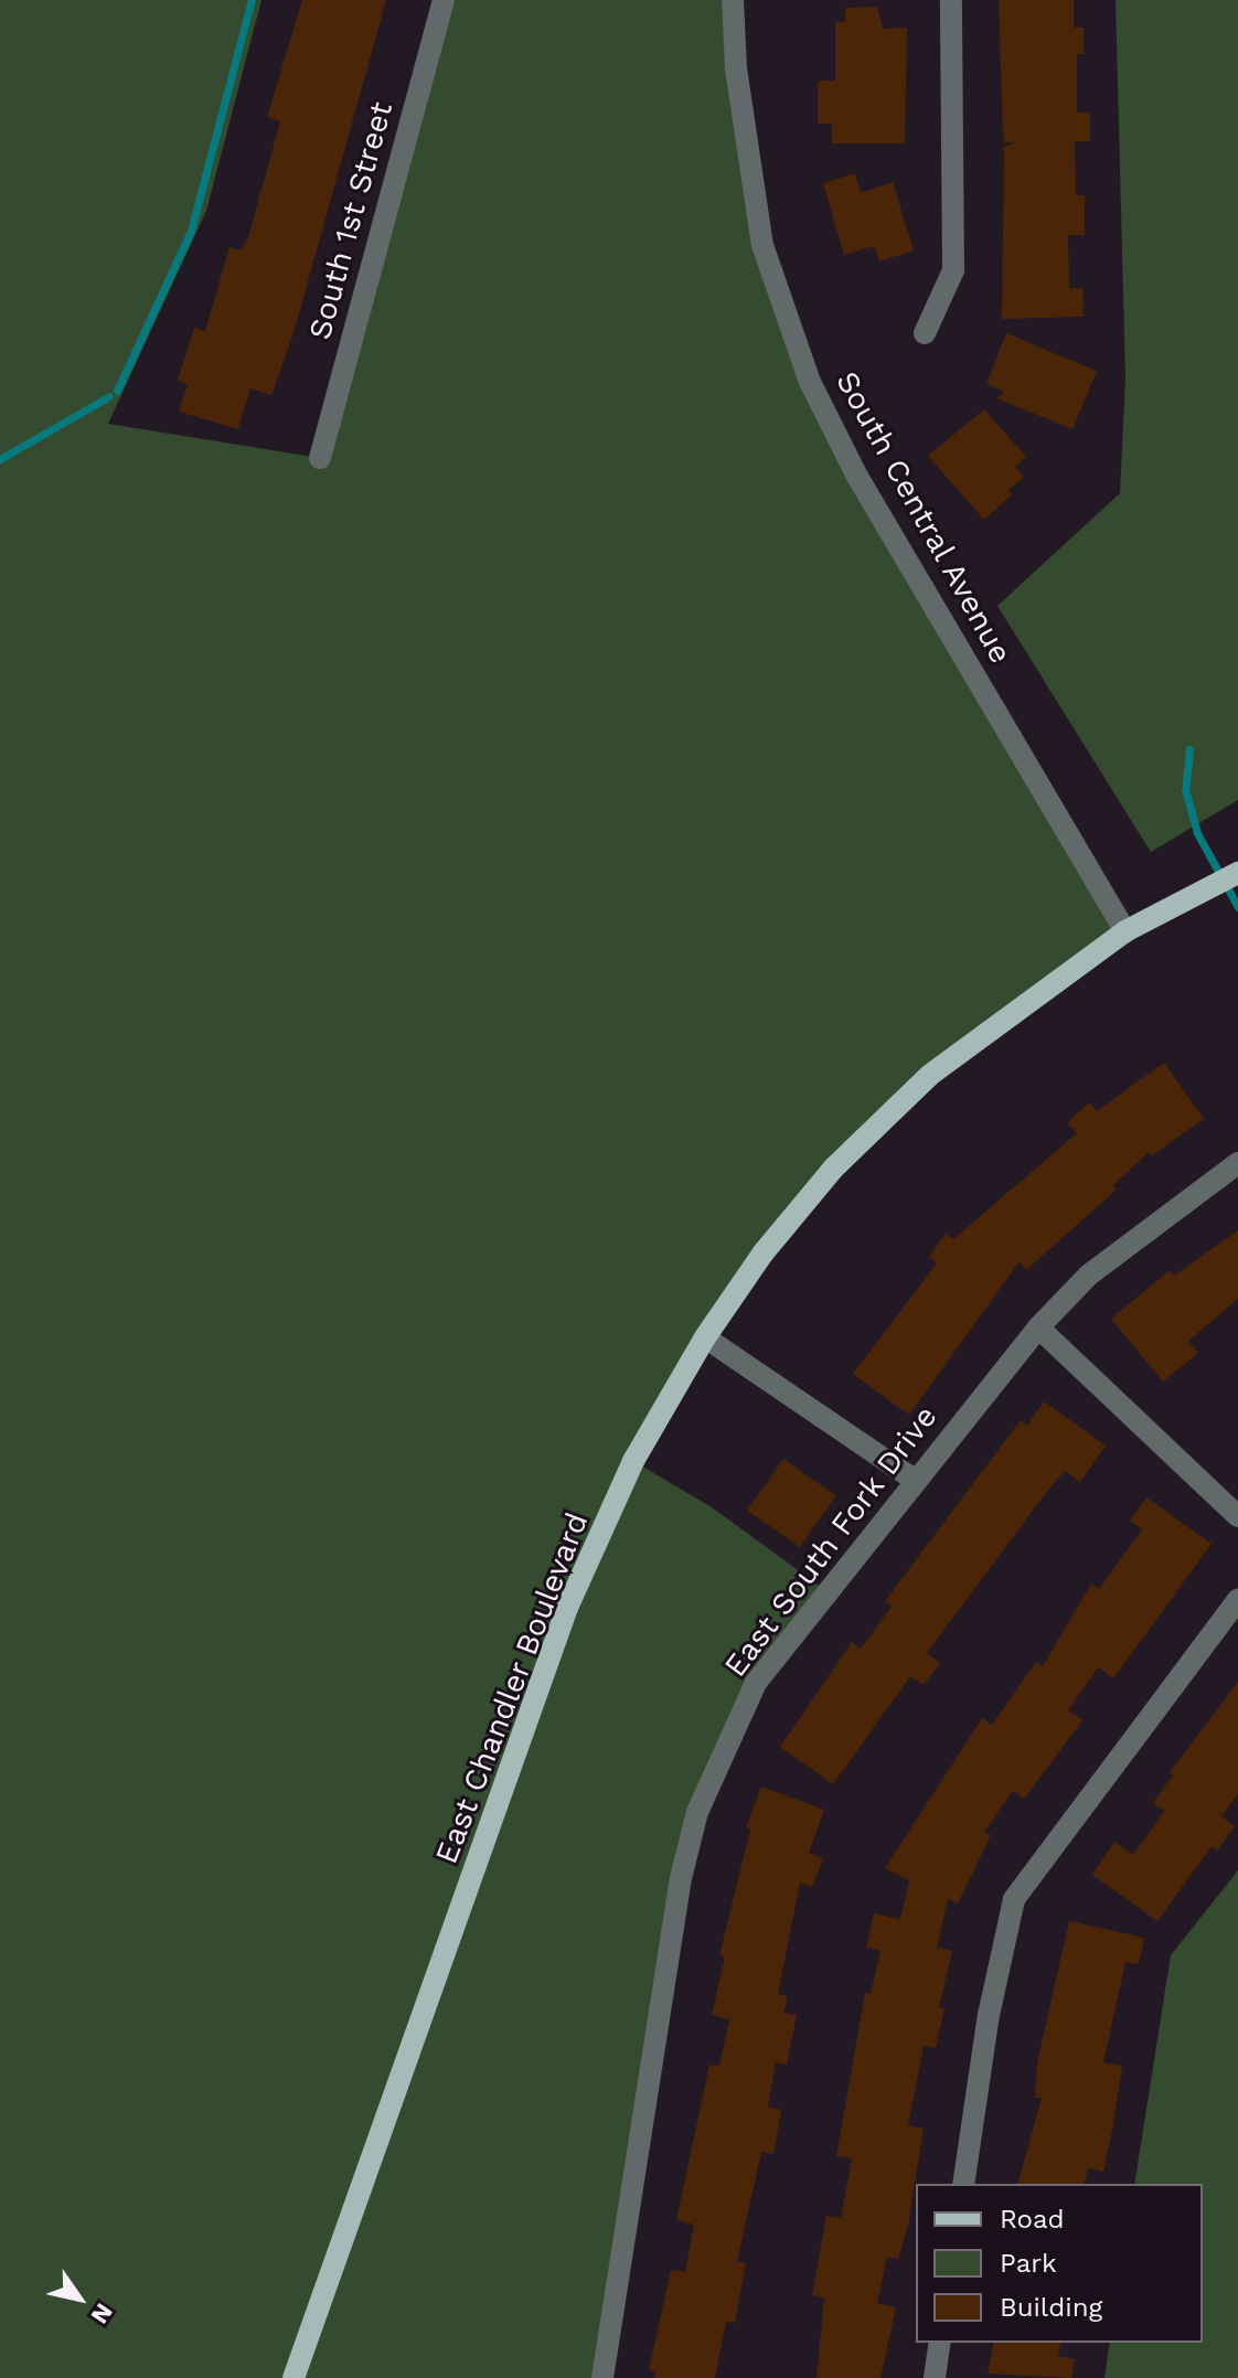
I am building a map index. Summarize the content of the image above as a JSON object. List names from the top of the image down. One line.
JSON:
{"streets":{"main road":["East Chandler Boulevard"],"street":["South 1st Street","South Central Avenue","East South Fork Drive"]},"crossings":[["South Central Avenue","East Chandler Boulevard"]],"legend":["Road","Park","Building"],"north":"bottom right"}
